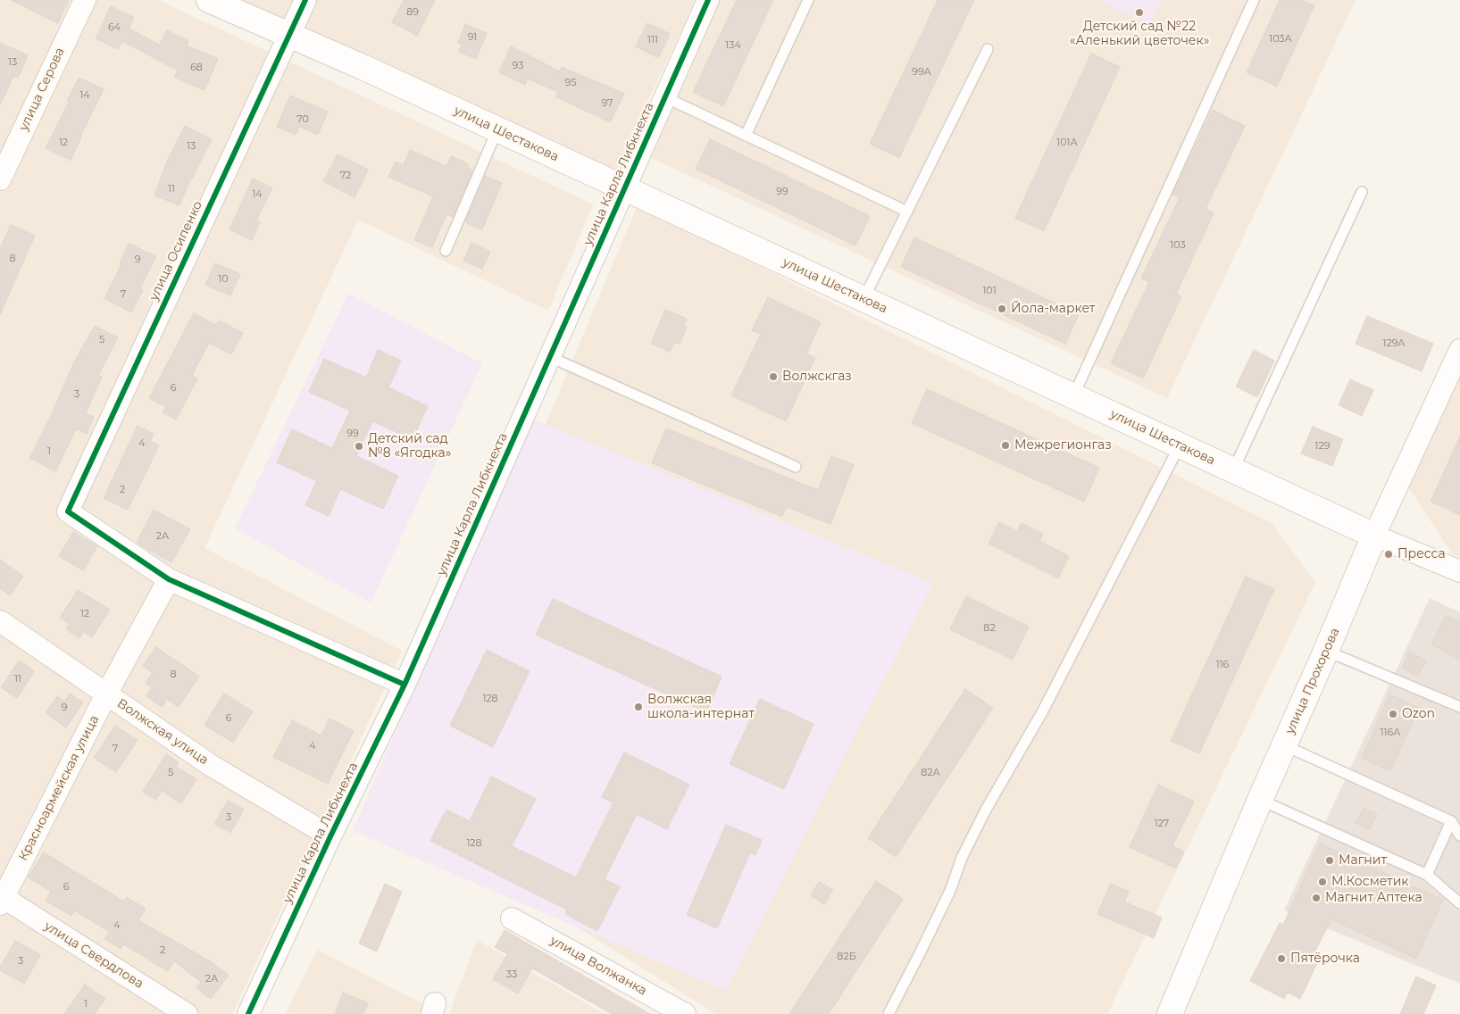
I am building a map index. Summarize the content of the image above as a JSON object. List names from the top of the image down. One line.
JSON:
{"streets":{"main road":["улица Шестакова","улица Прохорова"],"street":["улица Серова","улица Карла Либкнехта","улица Осипенко","Волжская улица","Красноармейская улица","улица Свердлова","улица Волжанка"]},"crossings":[["улица Шестакова","улица Карла Либкнехта"],["улица Шестакова","улица Осипенко"],["улица Шестакова","улица Прохорова"],["улица Карла Либкнехта","Волжская улица"],["улица Осипенко","Красноармейская улица"],["Волжская улица","Красноармейская улица"],["Красноармейская улица","улица Свердлова"]],"places":["Детский сад №22 «Аленький цветочек»","Йола-маркет","Волжскгаз","Межрегионгаз","Детский сад №8 «Ягодка»","Пресса","Волжская школа-интернат","Ozon","Магнит","М.Косметик","Магнит Аптека","Пятёрочка"],"house_numbers":["89","64","91","103А","111","134","13","93","68","99А","95","14","97","70","12","101А","13","72","11","99","14","103","8","9","10","101","7","5","129А","6","3","99","4","129","1","2","2А","12","82","116","8","11","128","9","6","116А","4","7","5","82А","3","127","128","6","4","2","82Б","3","33","2А","1"]}
